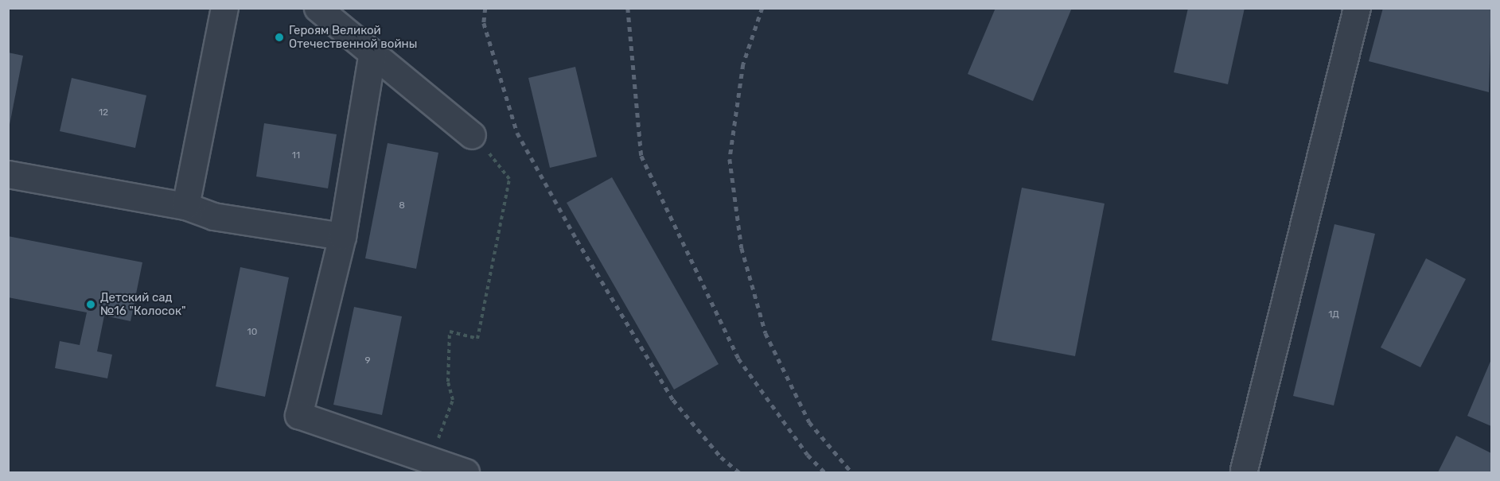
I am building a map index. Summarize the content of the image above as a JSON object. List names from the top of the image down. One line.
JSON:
{"places":["Героям Великой Отечественной войны","Детский сад №16 \"Колосок\""],"house_numbers":["12","11","8","1Д","10","9"]}
